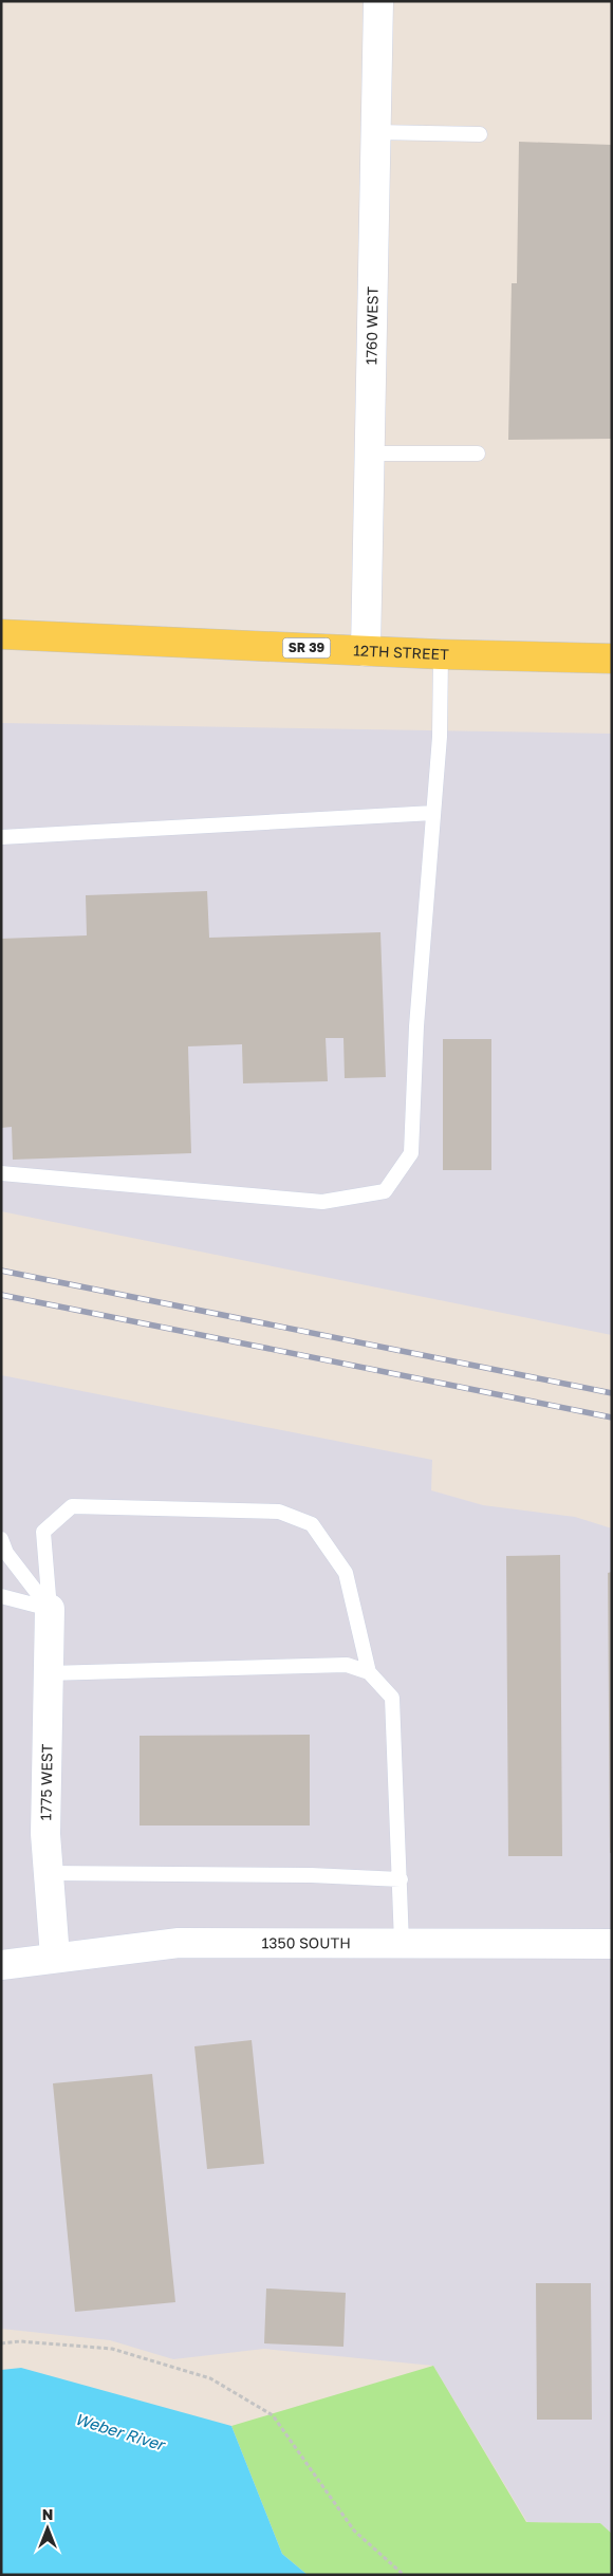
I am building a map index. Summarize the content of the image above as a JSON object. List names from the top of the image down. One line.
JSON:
{"streets":{"main road":["SR 39","12TH STREET"],"street":["1760 WEST","1775 WEST","1350 SOUTH"]},"crossings":[["1760 WEST","12TH STREET"],["1775 WEST","1350 SOUTH"]],"water":["Weber River"],"north":"top"}
